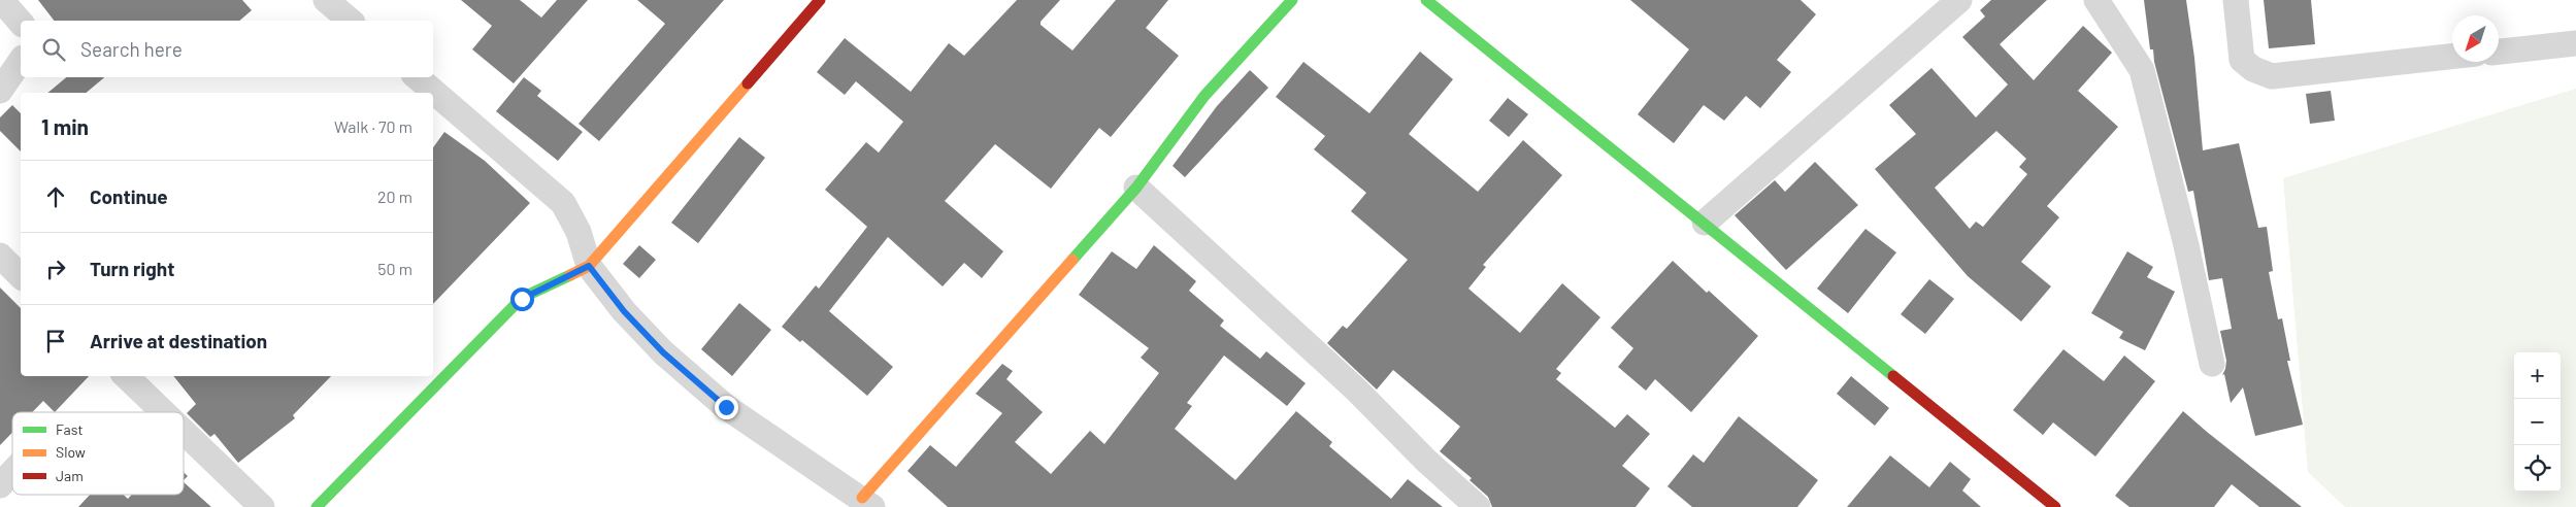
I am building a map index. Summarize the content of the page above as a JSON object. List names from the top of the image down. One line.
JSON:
{"legend":["Fast","Slow","Jam"],"north":"bottom left","page":{"search":"Search here","heading":["1 min","Walk · 70 m"],"list":[["Continue","20 m"],["Turn right","50 m"],"Arrive at destination"],"map_buttons":["+","−"]}}
